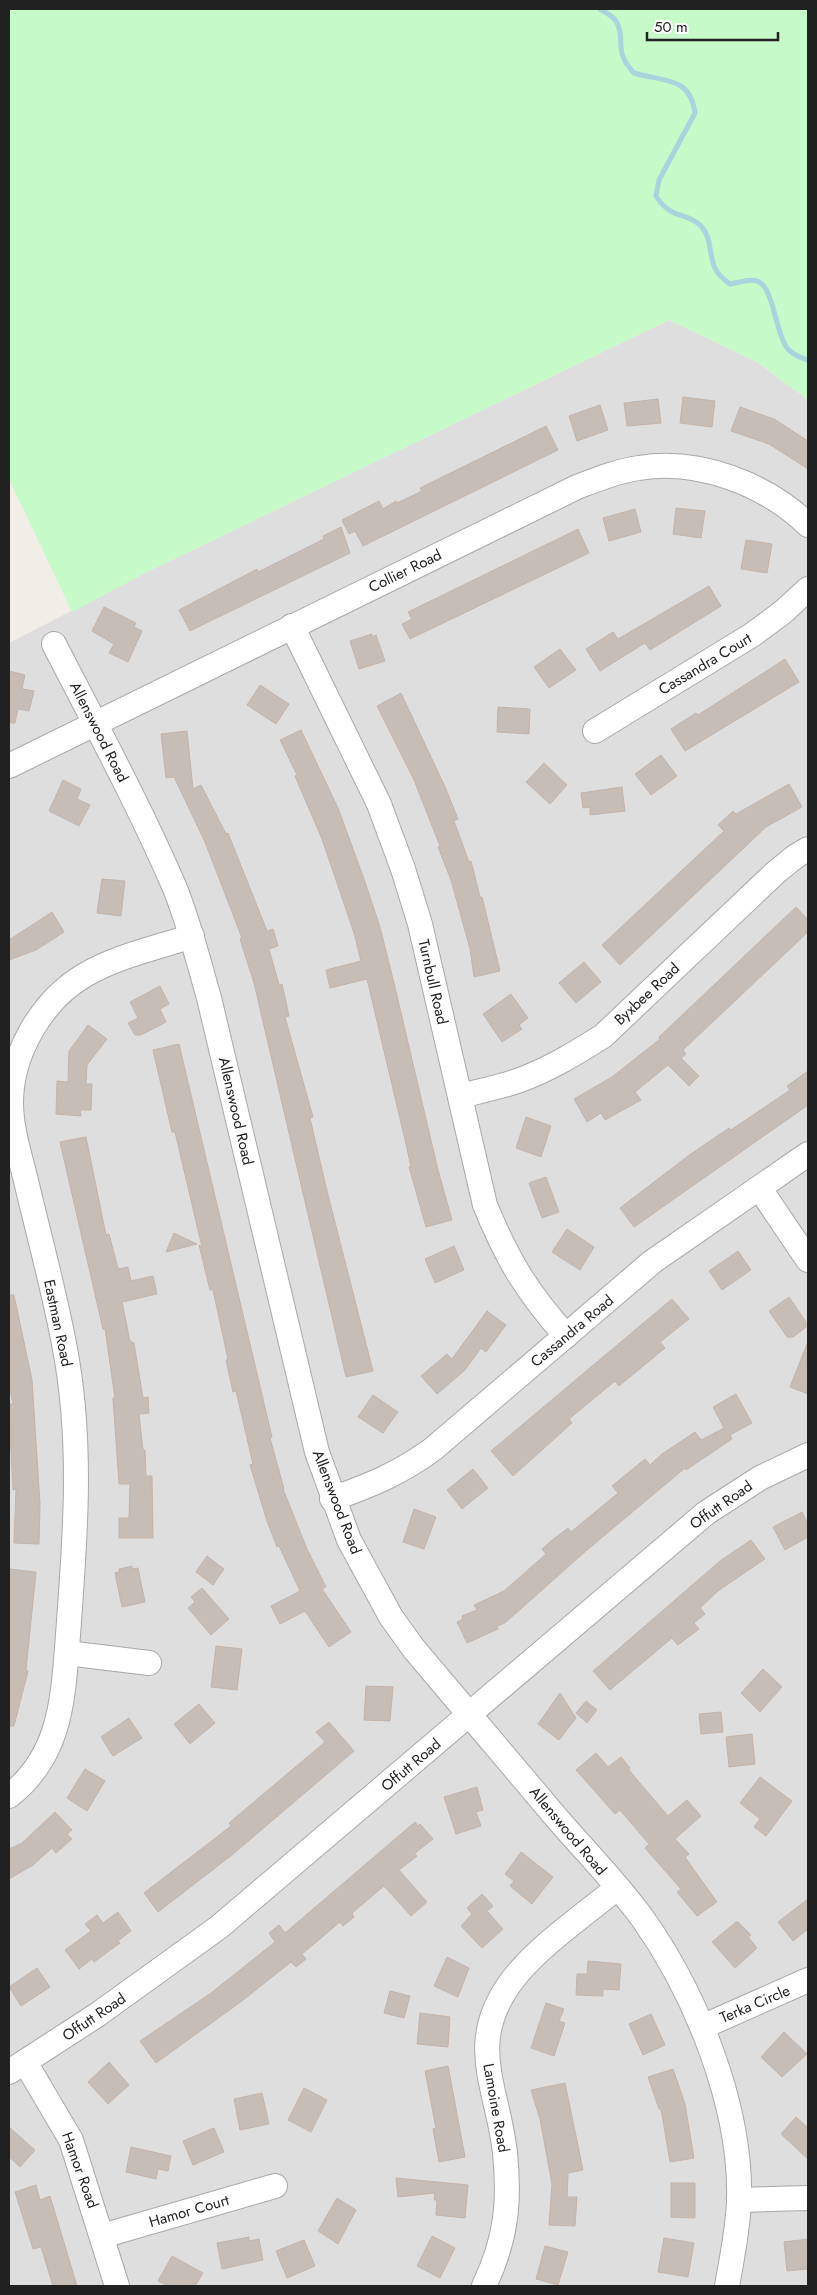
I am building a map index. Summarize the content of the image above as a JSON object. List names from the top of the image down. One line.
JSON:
{"streets":{"street":["Collier Road","Cassandra Court","Allenswood Road","Turnbull Road","Byxbee Road","Eastman Road","Cassandra Road","Offutt Road","Terka Circle","Lamoine Road","Hamor Road","Hamor Court"]},"crossings":[["Collier Road","Allenswood Road"],["Collier Road","Turnbull Road"],["Allenswood Road","Eastman Road"],["Allenswood Road","Cassandra Road"],["Allenswood Road","Offutt Road"],["Allenswood Road","Terka Circle"],["Allenswood Road","Lamoine Road"],["Turnbull Road","Byxbee Road"],["Turnbull Road","Cassandra Road"],["Offutt Road","Hamor Road"],["Hamor Road","Hamor Court"]],"scale_bar":"50 m"}
